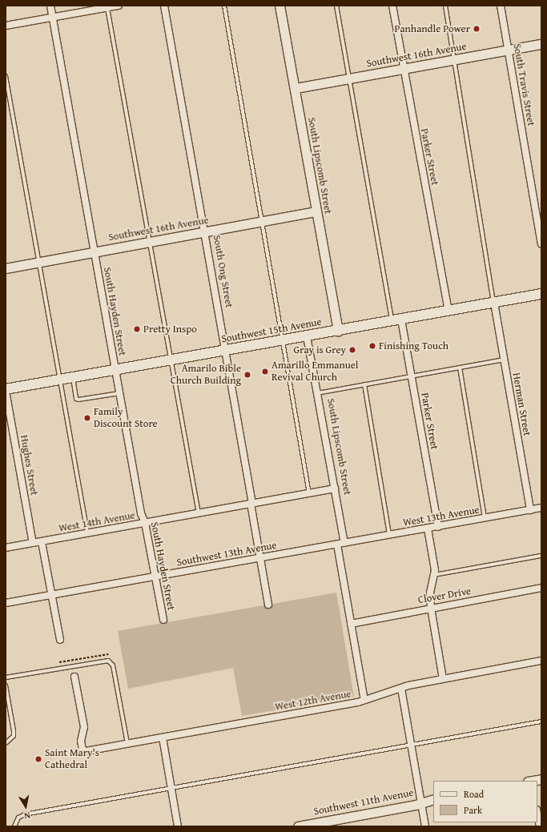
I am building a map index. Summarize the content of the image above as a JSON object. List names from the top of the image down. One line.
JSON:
{"streets":{"main road":["Southwest 15th Avenue"],"street":["Southwest 16th Avenue","South Travis Street","Parker Street","South Lipscomb Street","South Ong Street","South Hayden Street","Herman Street","Hughes Street","West 13th Avenue","West 14th Avenue","Southwest 13th Avenue","Clover Drive","West 12th Avenue","Southwest 11th Avenue"]},"crossings":[["Southwest 16th Avenue","South Travis Street"],["Southwest 16th Avenue","Parker Street"],["Southwest 16th Avenue","South Lipscomb Street"],["Southwest 16th Avenue","South Ong Street"],["Southwest 16th Avenue","South Hayden Street"],["Parker Street","Southwest 15th Avenue"],["Parker Street","West 13th Avenue"],["South Lipscomb Street","Southwest 15th Avenue"],["South Lipscomb Street","West 13th Avenue"],["South Lipscomb Street","West 14th Avenue"],["South Lipscomb Street","Southwest 13th Avenue"],["South Ong Street","Southwest 15th Avenue"],["South Ong Street","West 14th Avenue"],["South Ong Street","Southwest 13th Avenue"],["South Hayden Street","Southwest 15th Avenue"],["South Hayden Street","West 14th Avenue"],["South Hayden Street","Southwest 13th Avenue"],["Southwest 15th Avenue","Herman Street"],["Southwest 15th Avenue","Hughes Street"],["Herman Street","West 13th Avenue"],["Hughes Street","West 14th Avenue"],["West 13th Avenue","Southwest 13th Avenue"]],"places":["Panhandle Power","Pretty Inspo","Finishing Touch","Gray is Grey","Amarillo Emmanuel Revival Church","Amarilo Bible Church Building","Family Discount Store","Saint Mary's Cathedral"],"legend":["Road","Park"],"north":"bottom"}
